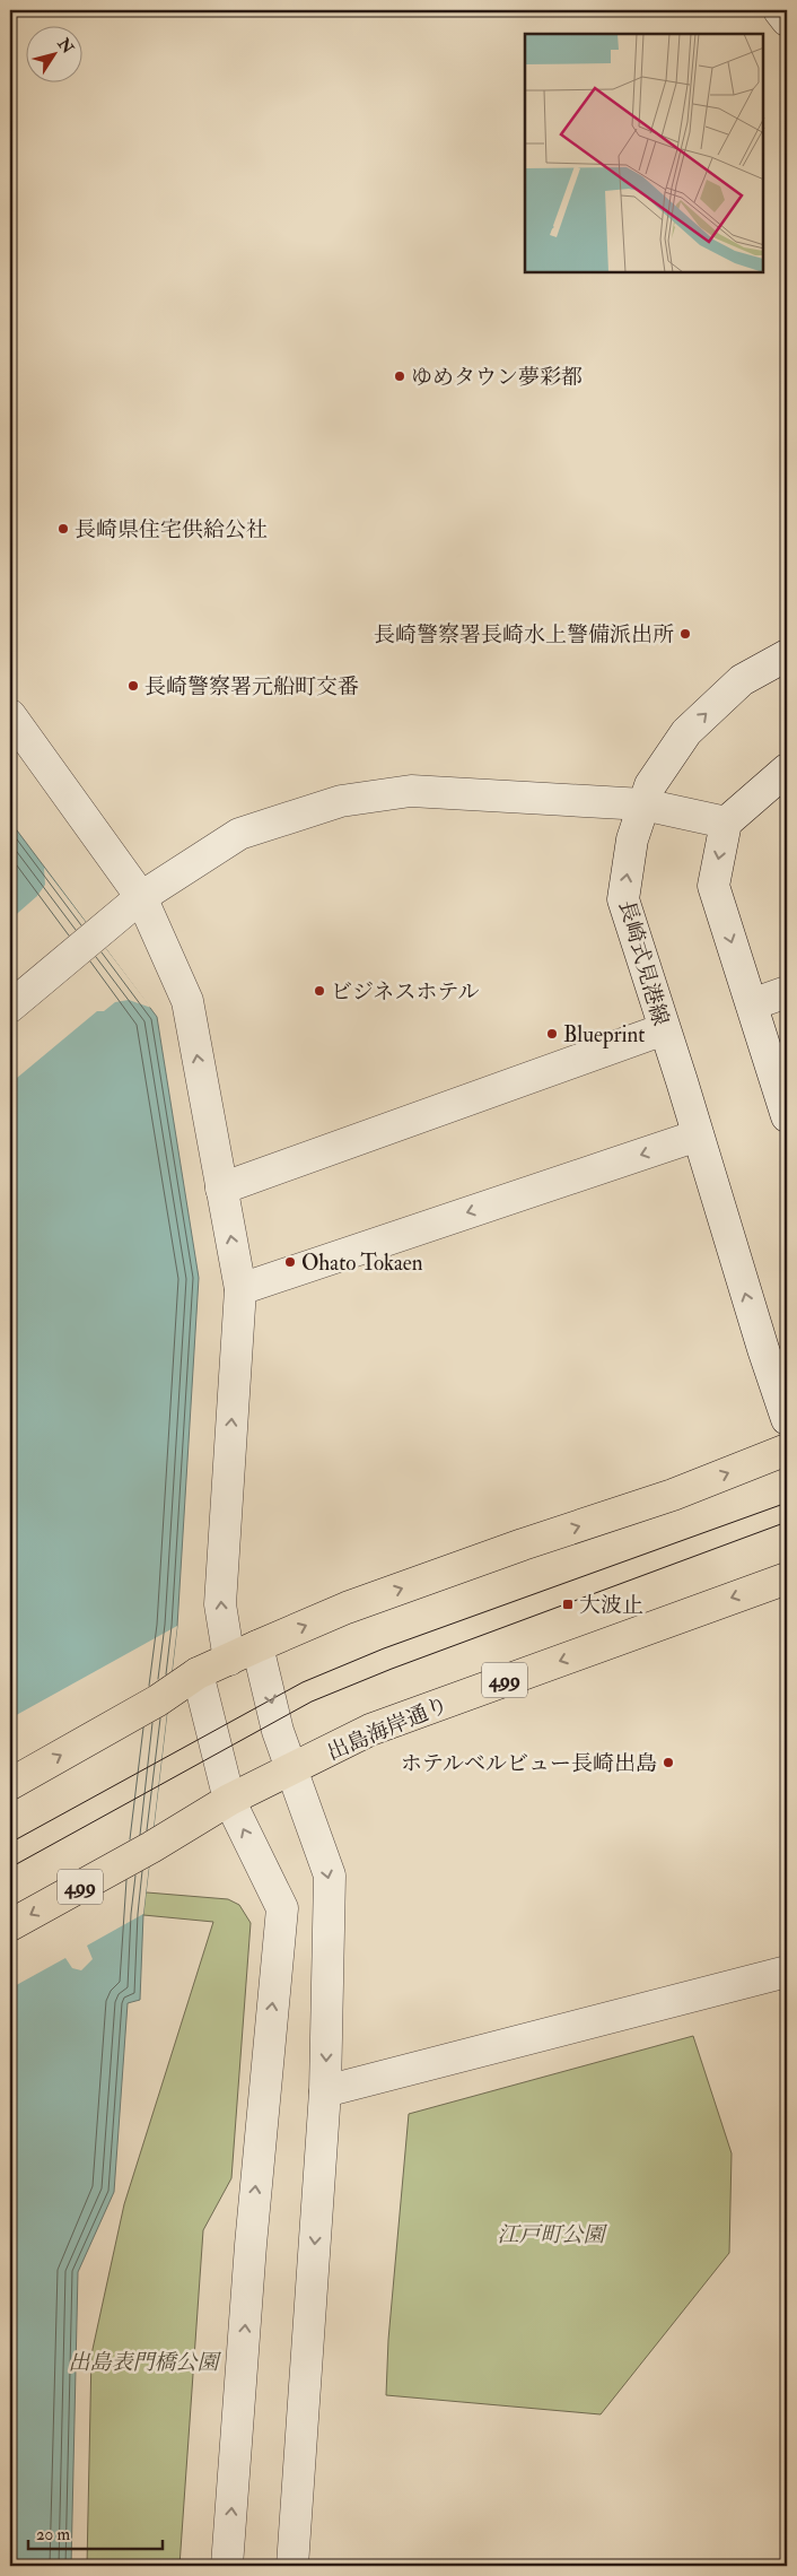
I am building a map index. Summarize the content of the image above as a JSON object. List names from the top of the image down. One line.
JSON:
{"streets":{"highway":["499","出島海岸通り"],"street":["長崎式見港線"]},"one_way":["長崎式見港線"],"parks":["江戸町公園","出島表門橋公園"],"places":{"other":["ゆめタウン夢彩都","長崎県住宅供給公社","長崎警察署長崎水上警備派出所","長崎警察署元船町交番","ビジネスホテル","Blueprint","Ohato Tokaen","ホテルベルビュー長崎出島"],"transit":["大波止"]},"scale_bar":"20 m","north":"top right"}
